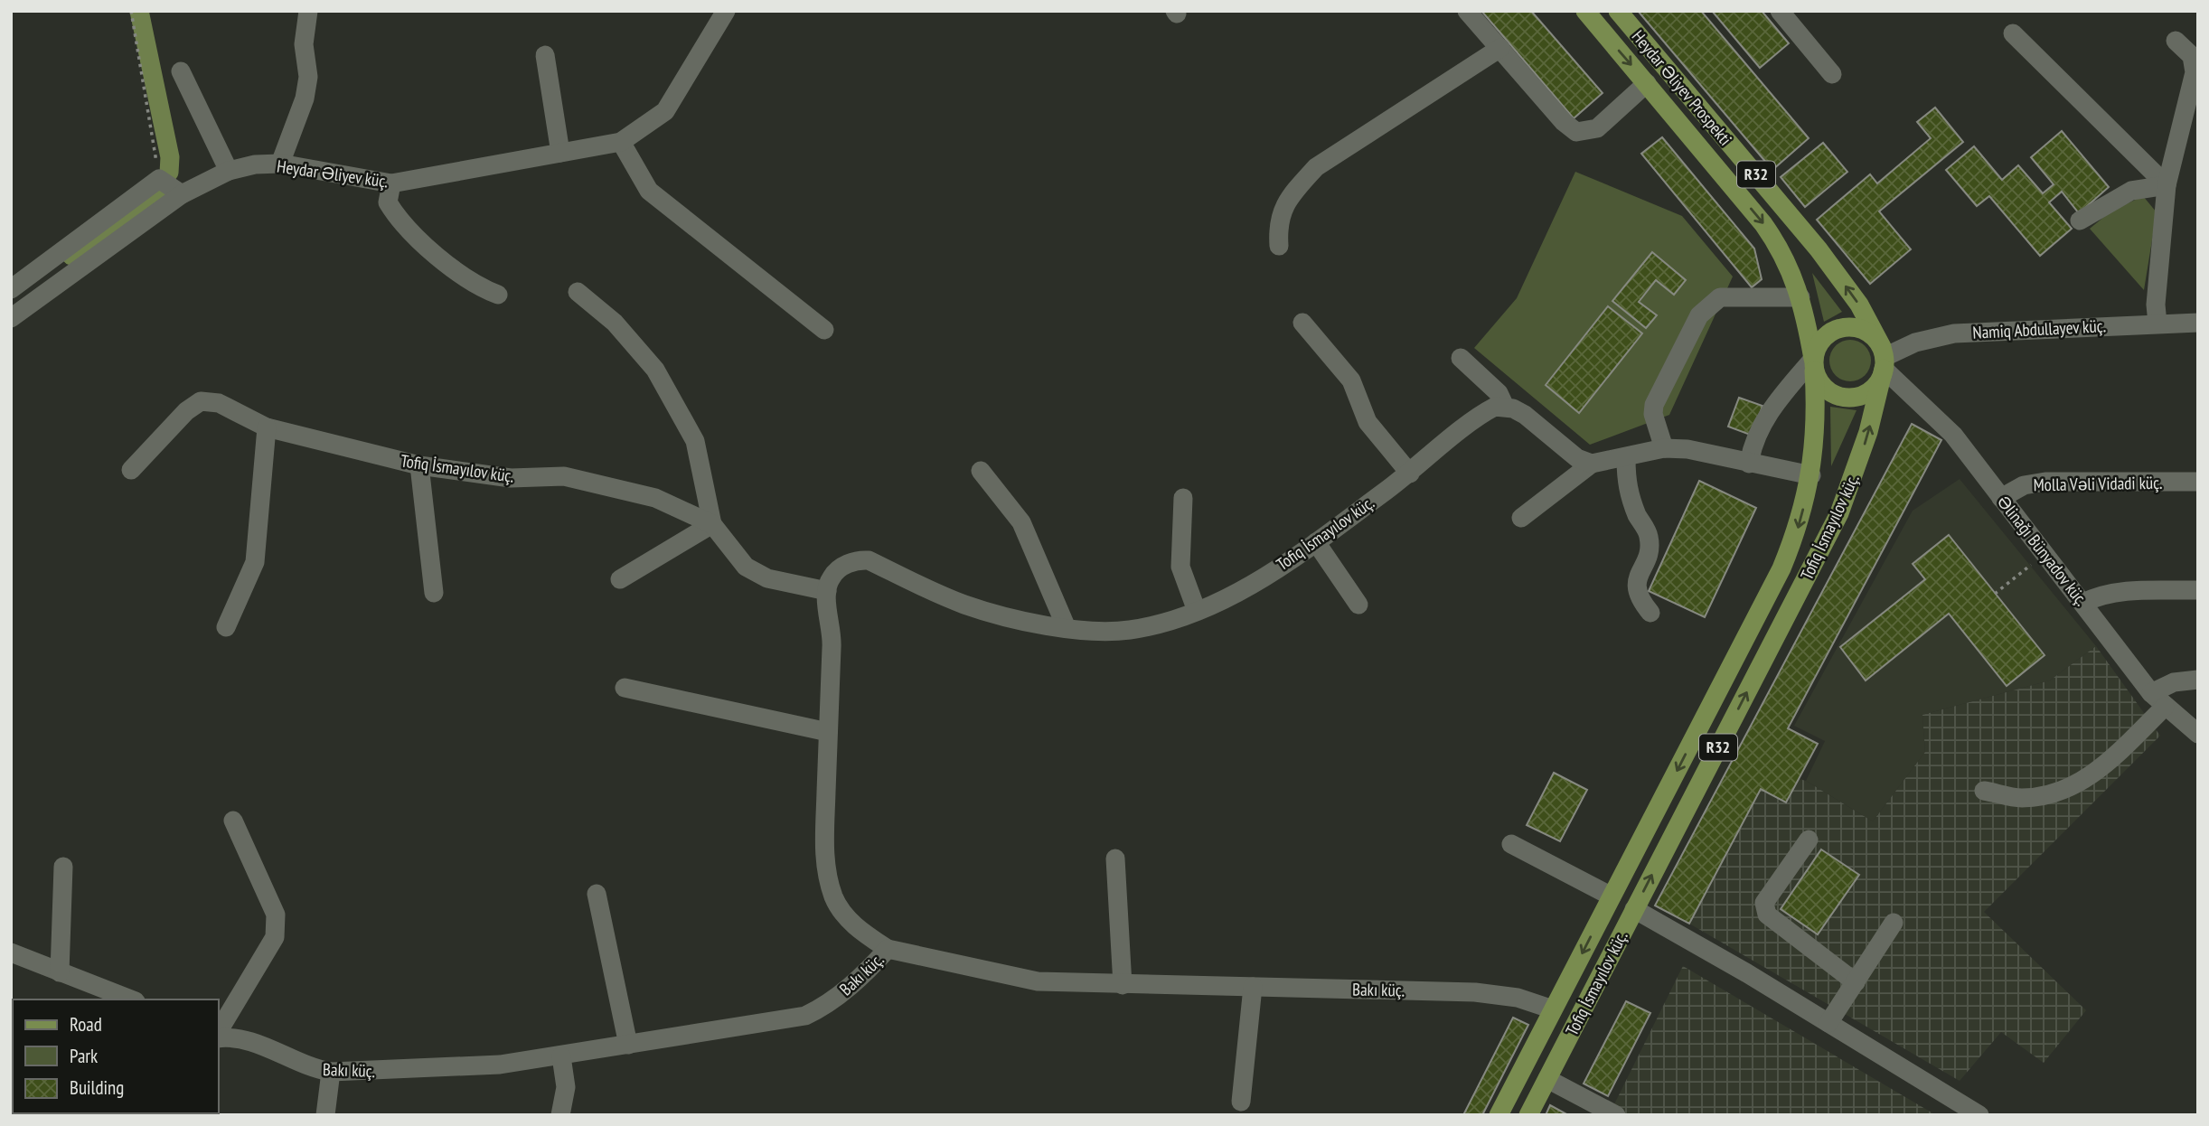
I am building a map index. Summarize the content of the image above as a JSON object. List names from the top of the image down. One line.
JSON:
{"streets":{"main road":["Heydar Əliyev Prospekti","R32","Tofiq İsmayılov küç."],"street":["Heydar Əliyev küç.","Namiq Abdullayev küç.","Molla Vəli Vidadi küç.","Əlinağı Bünyadov küç.","Bakı küç."]},"crossings":[["Heydar Əliyev Prospekti","R32"],["Heydar Əliyev Prospekti","Namiq Abdullayev küç."],["Heydar Əliyev Prospekti","Tofiq İsmayılov küç."],["Heydar Əliyev Prospekti","Əlinağı Bünyadov küç."],["R32","Namiq Abdullayev küç."],["R32","Tofiq İsmayılov küç."],["R32","Əlinağı Bünyadov küç."],["R32","Bakı küç."],["Namiq Abdullayev küç.","Tofiq İsmayılov küç."],["Namiq Abdullayev küç.","Əlinağı Bünyadov küç."],["Tofiq İsmayılov küç.","Əlinağı Bünyadov küç."],["Molla Vəli Vidadi küç.","Əlinağı Bünyadov küç."]],"legend":["Road","Park","Building"]}
